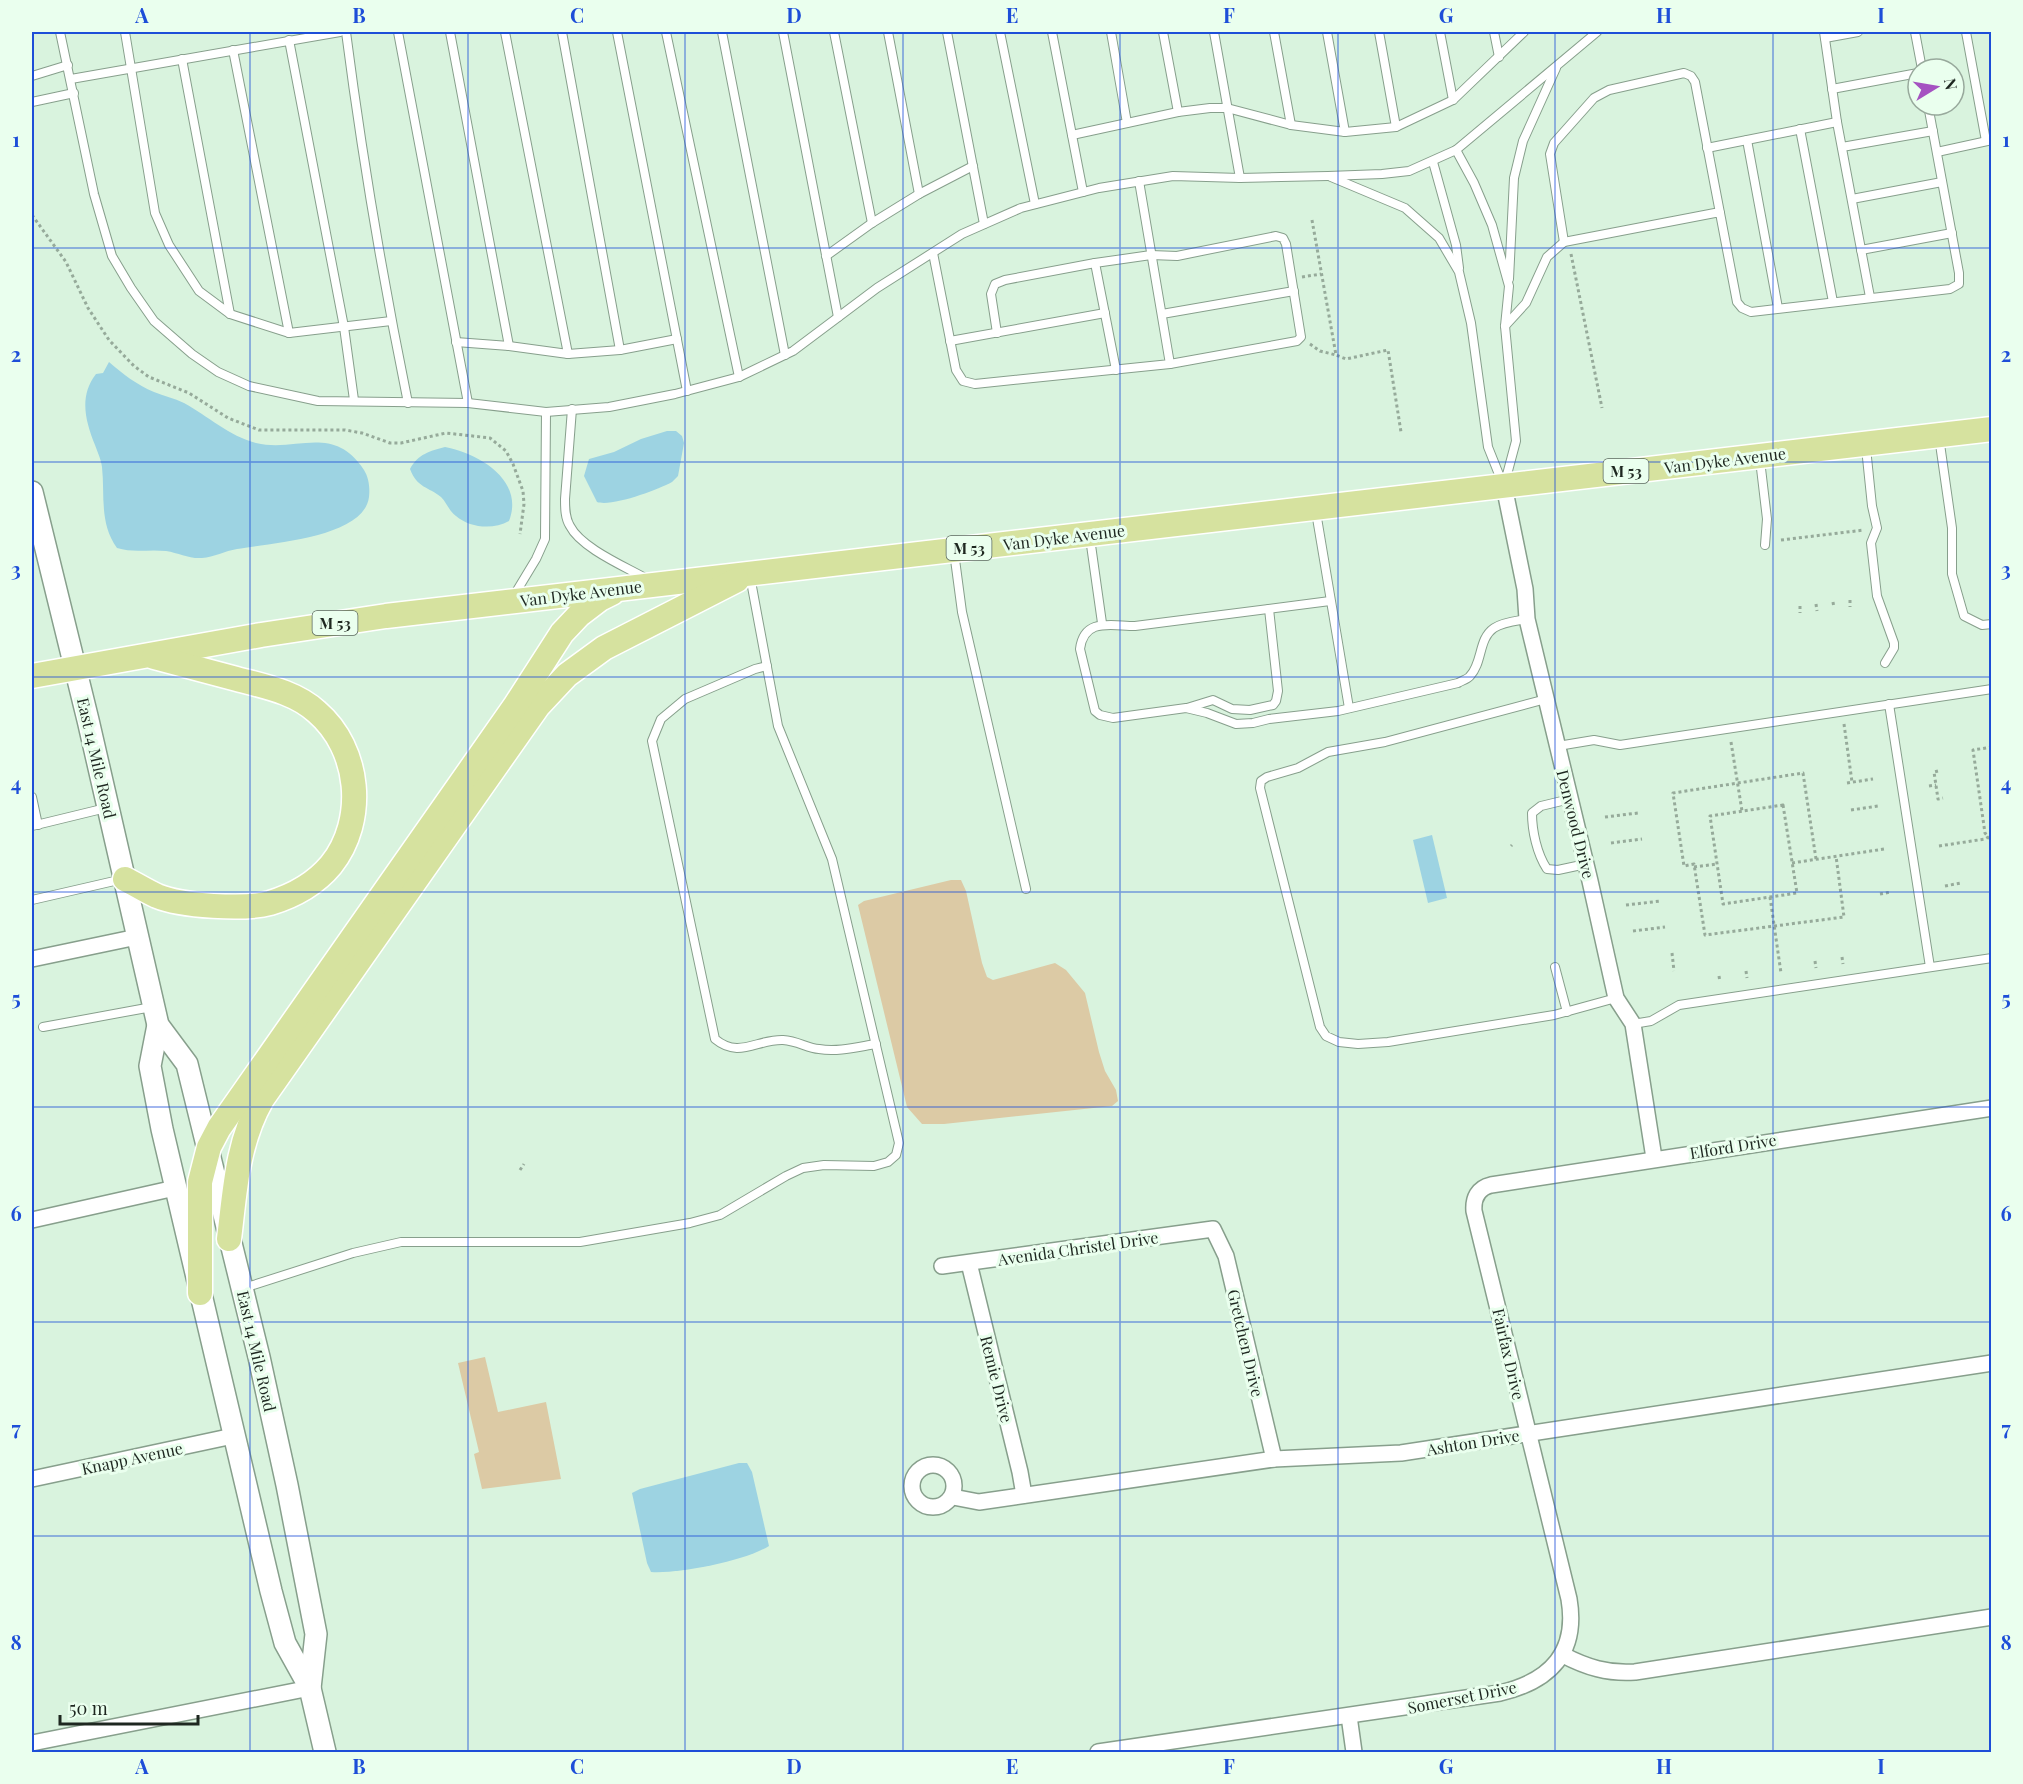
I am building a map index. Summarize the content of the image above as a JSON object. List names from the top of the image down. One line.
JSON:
{"streets":{"main road":["Van Dyke Avenue","M 53","East 14 Mile Road"],"street":["Denwood Drive","Elford Drive","Avenida Christel Drive","Gretchen Drive","Fairfax Drive","Remie Drive","Ashton Drive","Knapp Avenue","Somerset Drive"]},"crossings":[["Van Dyke Avenue","East 14 Mile Road"],["Van Dyke Avenue","Denwood Drive"],["East 14 Mile Road","Knapp Avenue"],["Denwood Drive","Elford Drive"],["Elford Drive","Fairfax Drive"],["Avenida Christel Drive","Gretchen Drive"],["Avenida Christel Drive","Remie Drive"],["Gretchen Drive","Ashton Drive"],["Fairfax Drive","Ashton Drive"],["Fairfax Drive","Somerset Drive"],["Remie Drive","Ashton Drive"]],"scale_bar":"50 m","north":"right","grid":{"columns":["A","B","C","D","E","F","G","H","I"],"rows":["1","2","3","4","5","6","7","8"]}}
